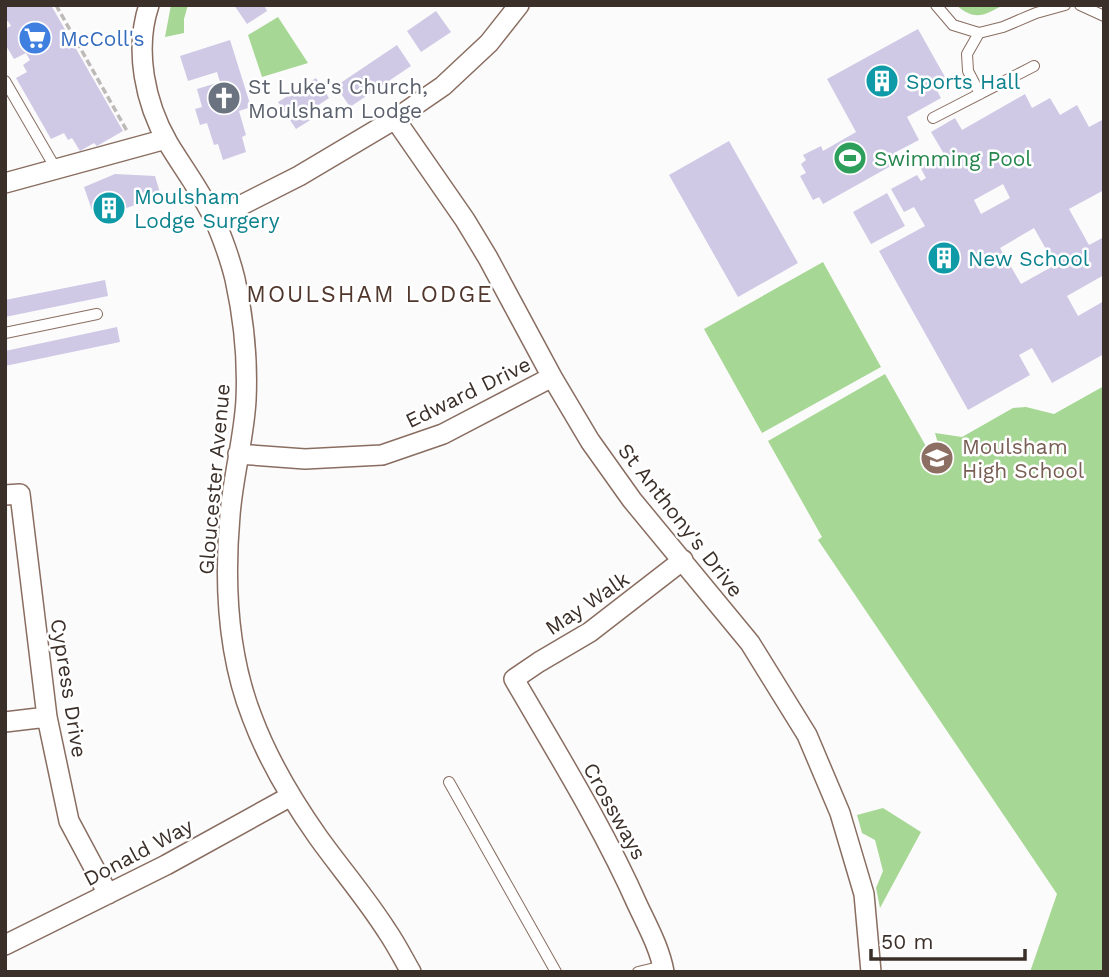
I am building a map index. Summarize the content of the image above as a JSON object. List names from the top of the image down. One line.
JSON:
{"streets":{"street":["Edward Drive","Gloucester Avenue","St Anthony's Drive","May Walk","Cypress Drive","Crossways","Donald Way"]},"crossings":[["Edward Drive","Gloucester Avenue"],["Edward Drive","St Anthony's Drive"],["Gloucester Avenue","Donald Way"],["St Anthony's Drive","May Walk"],["May Walk","Crossways"],["Cypress Drive","Donald Way"]],"districts":["MOULSHAM LODGE"],"places":{"supermarket":["McColl's"],"building":["Sports Hall","Moulsham Lodge Surgery","New School"],"church":["St Luke's Church, Moulsham Lodge"],"sports":["Swimming Pool"],"school or university":["Moulsham High School"]},"scale_bar":"50 m"}
